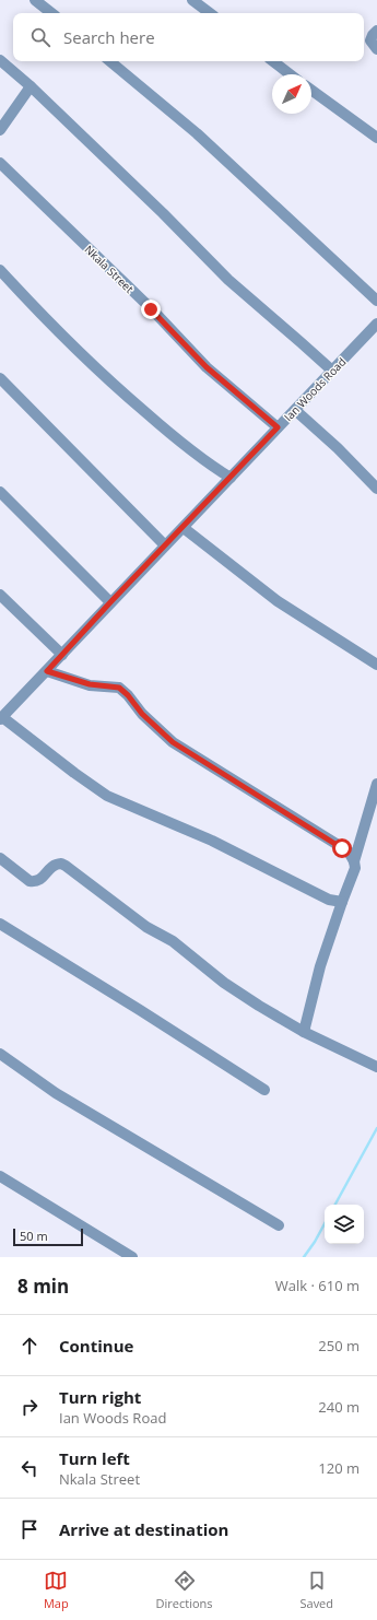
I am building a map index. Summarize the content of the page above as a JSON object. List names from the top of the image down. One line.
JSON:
{"streets":{"street":["Nkala Street","Ian Woods Road"]},"crossings":[["Nkala Street","Ian Woods Road"]],"scale_bar":"50 m","north":"top right","page":{"search":"Search here","scale":"50 m","heading":["8 min","Walk · 610 m"],"list":[["Continue","250 m"],["Turn right","Ian Woods Road","240 m"],["Turn left","Nkala Street","120 m"],"Arrive at destination"],"nav":["Map","Directions","Saved"]}}
